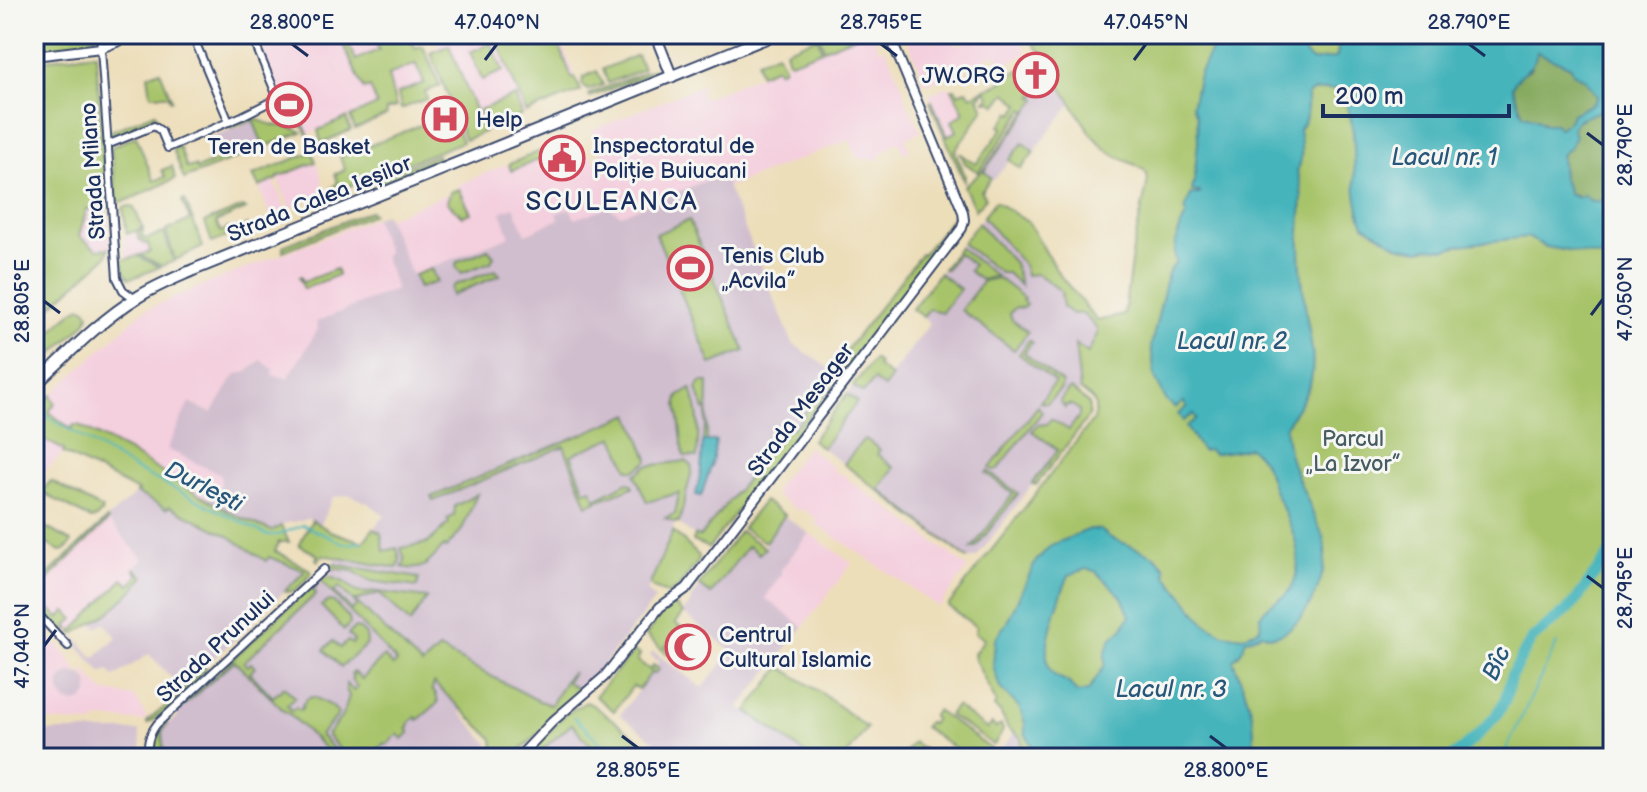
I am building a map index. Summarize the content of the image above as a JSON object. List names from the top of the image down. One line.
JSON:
{"streets":{"main road":["Strada Calea Ieșilor"],"street":["Strada Milano","Strada Mesager","Strada Prunului"]},"crossings":[["Strada Milano","Strada Calea Ieșilor"]],"districts":["SCULEANCA"],"water":["Lacul nr. 1","Lacul nr. 2","Durlești","Bîc","Lacul nr. 3"],"parks":["Parcul „La Izvor”"],"places":{"church":["JW.ORG"],"sports":["Teren de Basket","Tenis Club „Acvila”"],"hospital":["Help"],"public building":["Inspectoratul de Poliție Buiucani"],"mosque":["Centrul Cultural Islamic"]},"scale_bar":"200 m","coordinates":["28.800°E","47.040°N","28.795°E","47.045°N","28.790°E","47.050°N","28.805°E"]}
